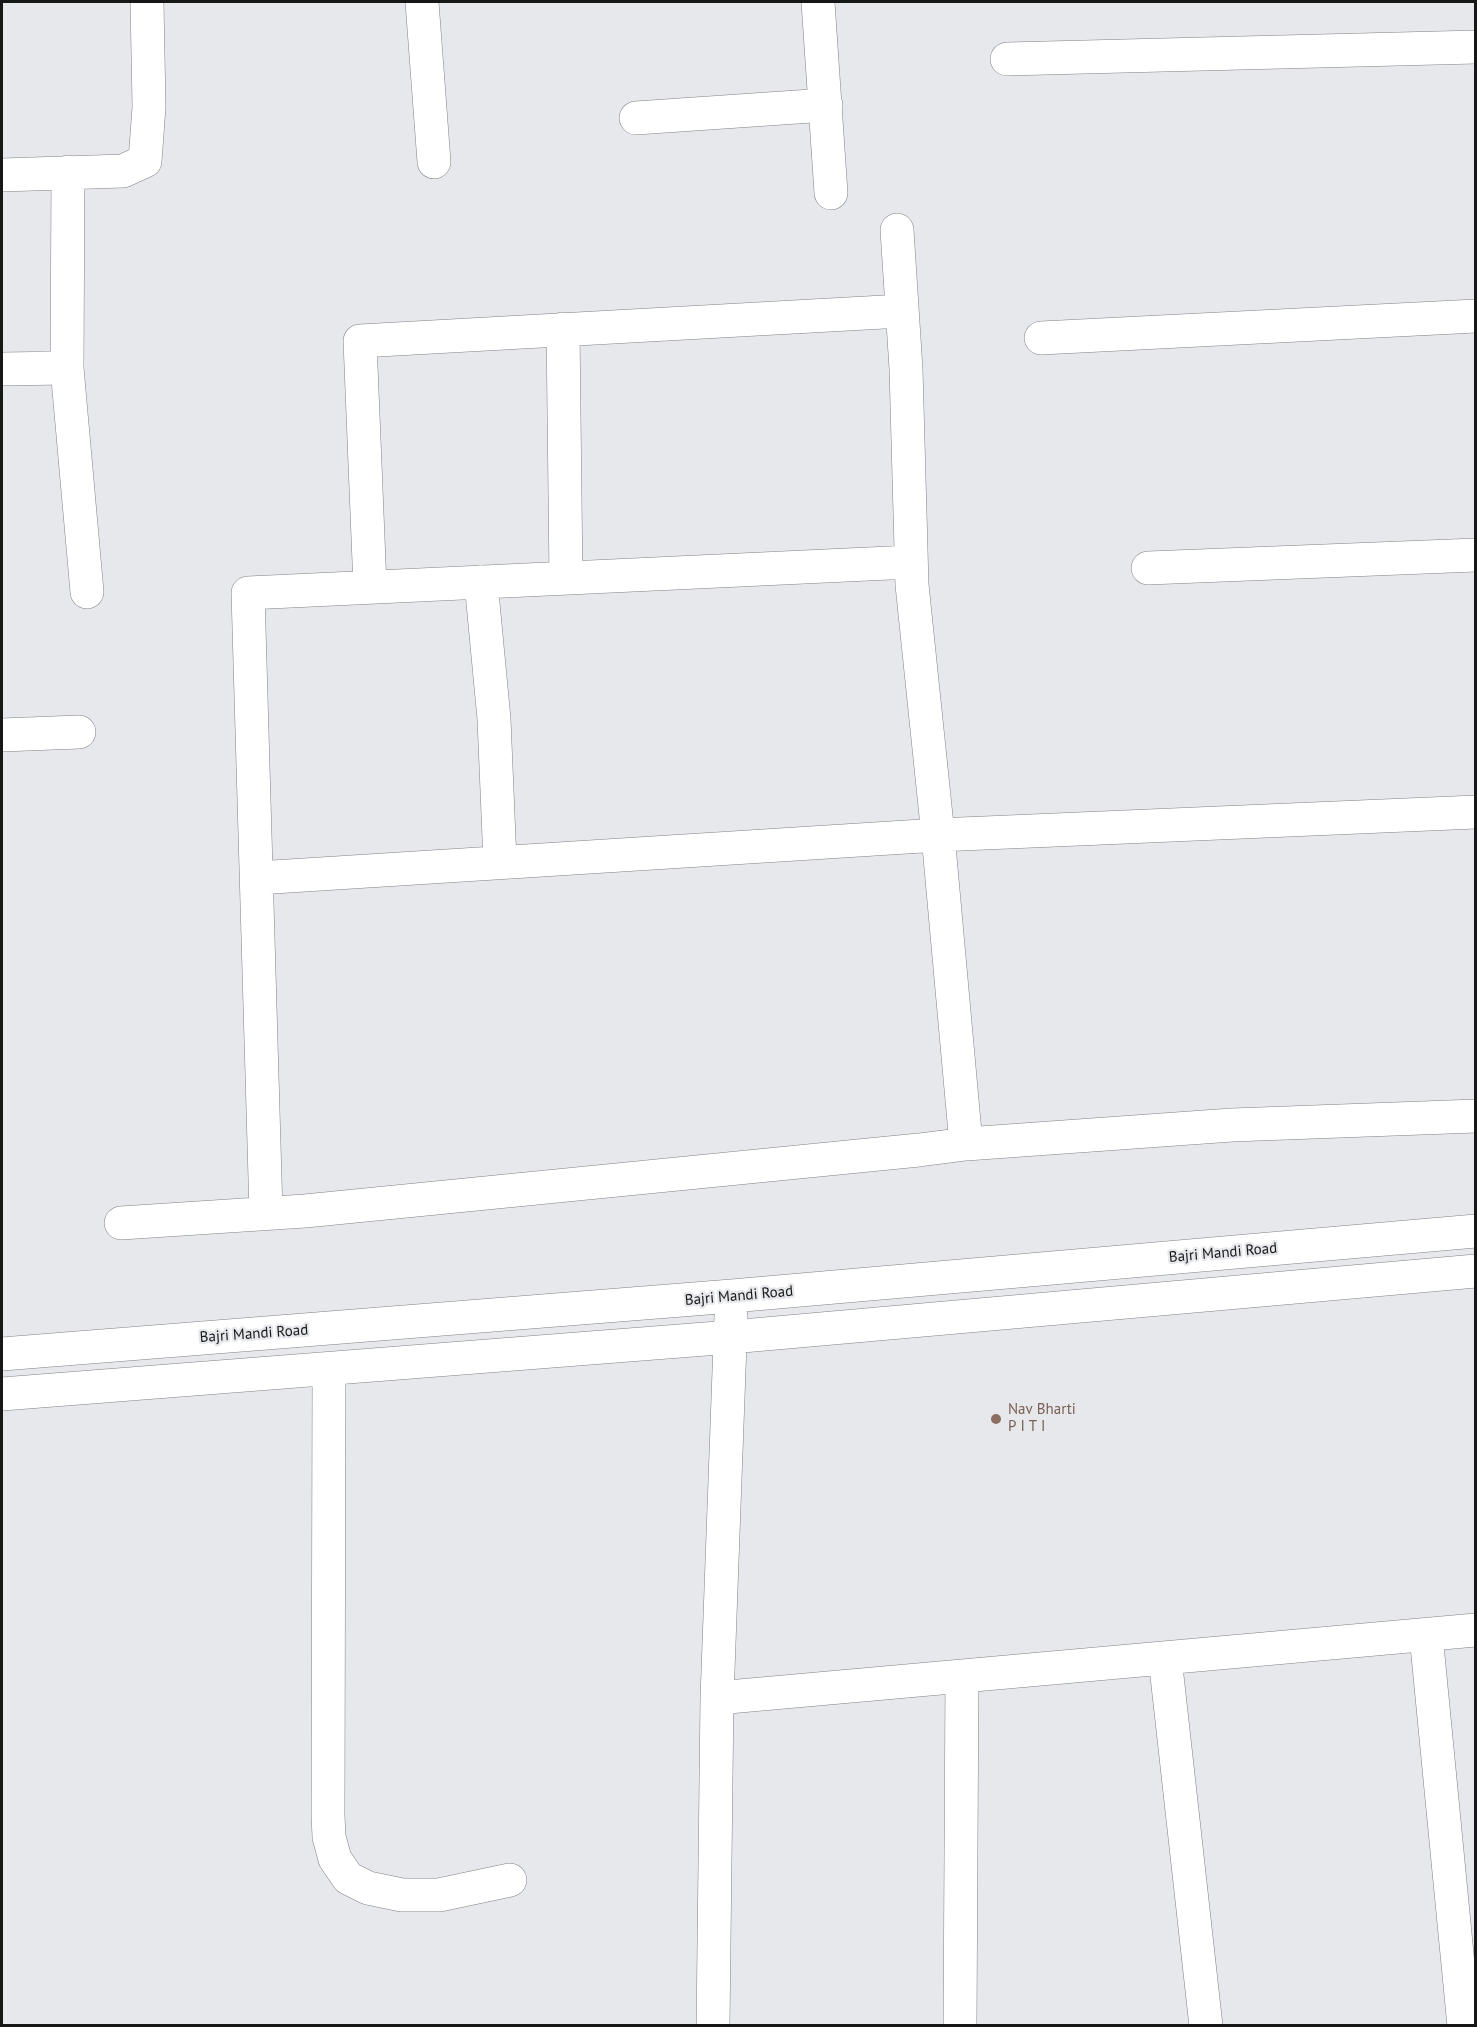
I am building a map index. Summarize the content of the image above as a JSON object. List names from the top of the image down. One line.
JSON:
{"streets":{"street":["Bajri Mandi Road"]},"places":["Nav Bharti P I T I"]}
